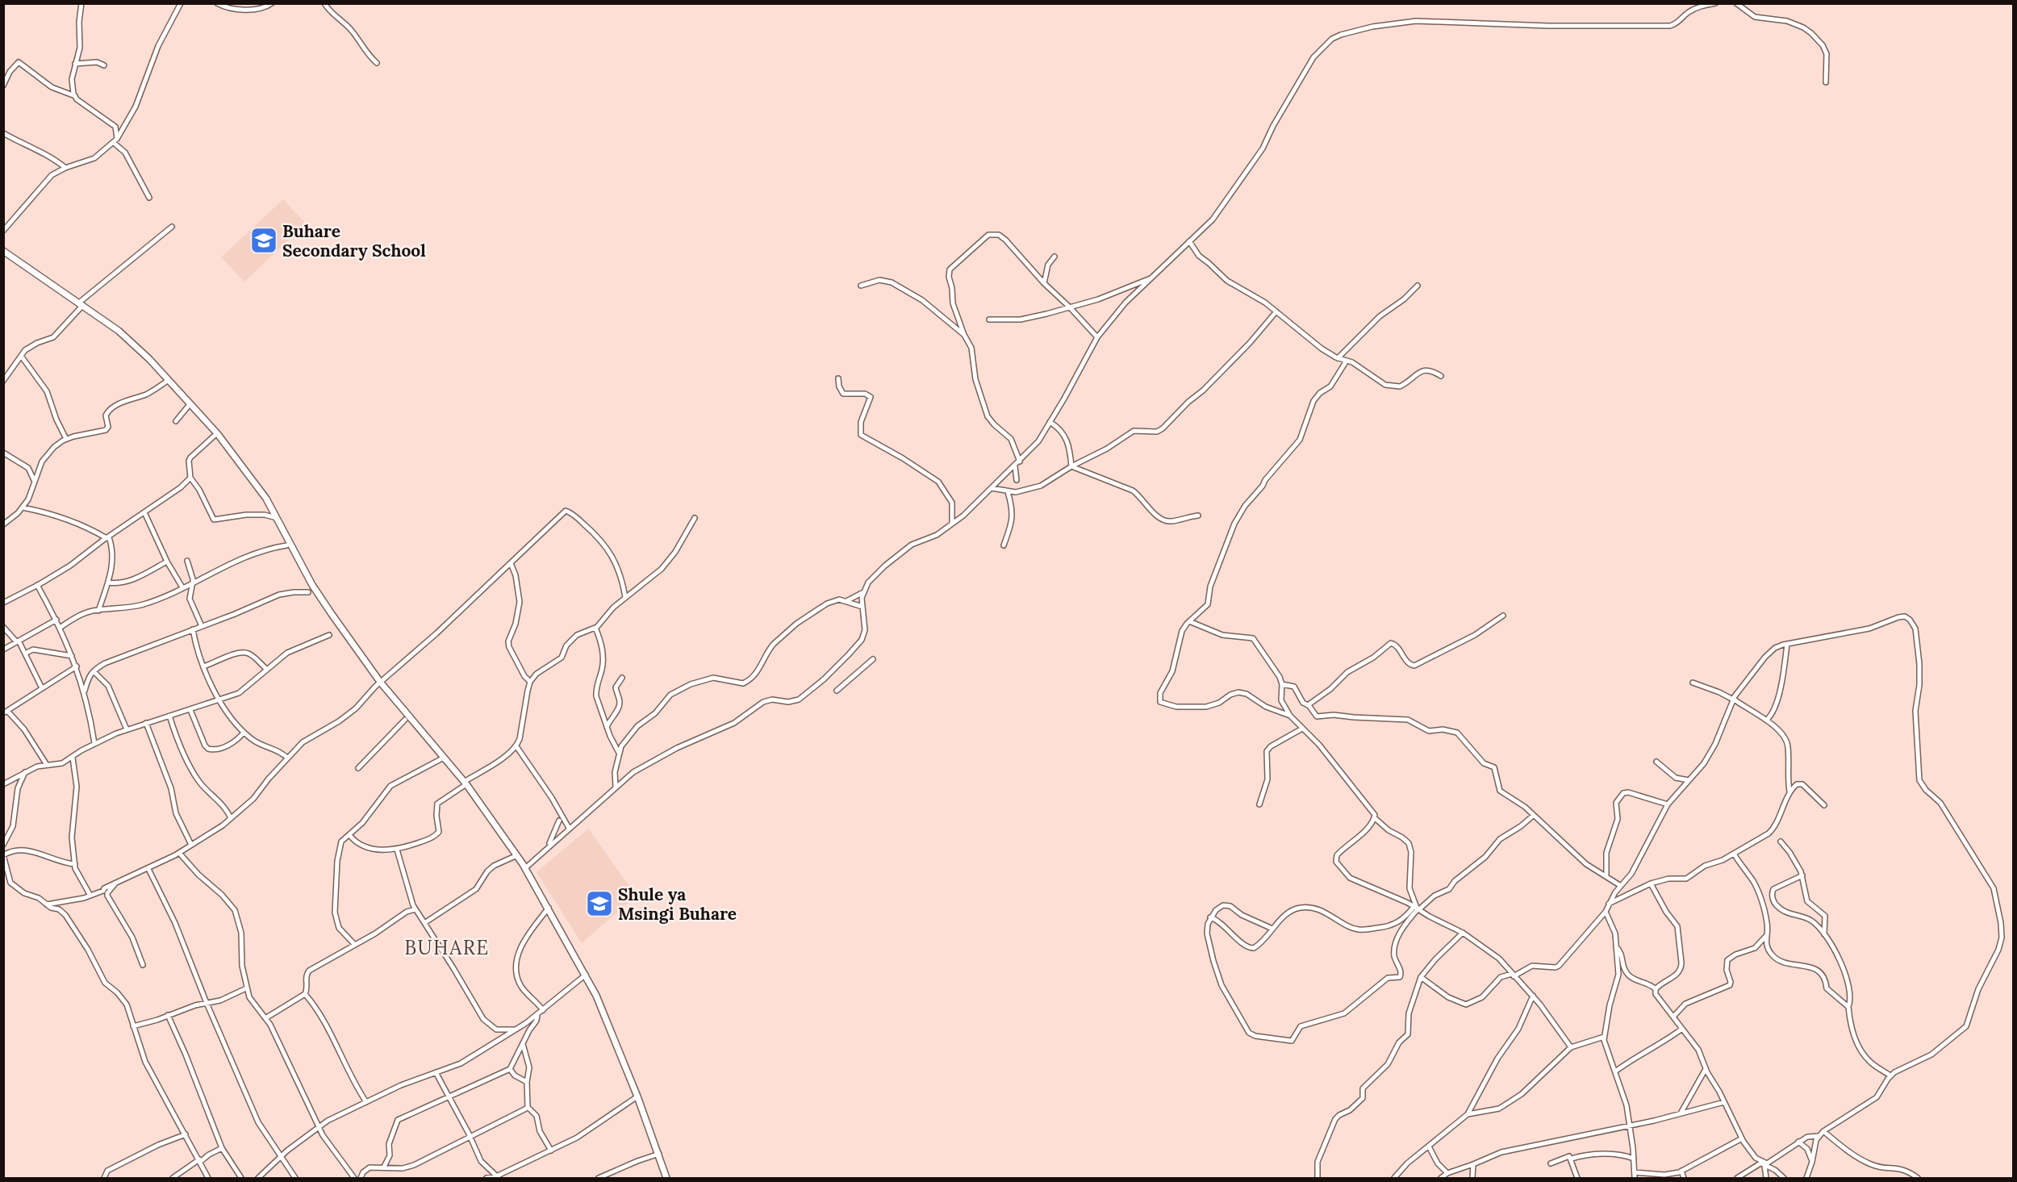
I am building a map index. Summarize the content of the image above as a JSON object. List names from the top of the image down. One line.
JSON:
{"districts":["BUHARE"],"places":{"school or university":["Buhare Secondary School","Shule ya Msingi Buhare"]}}
